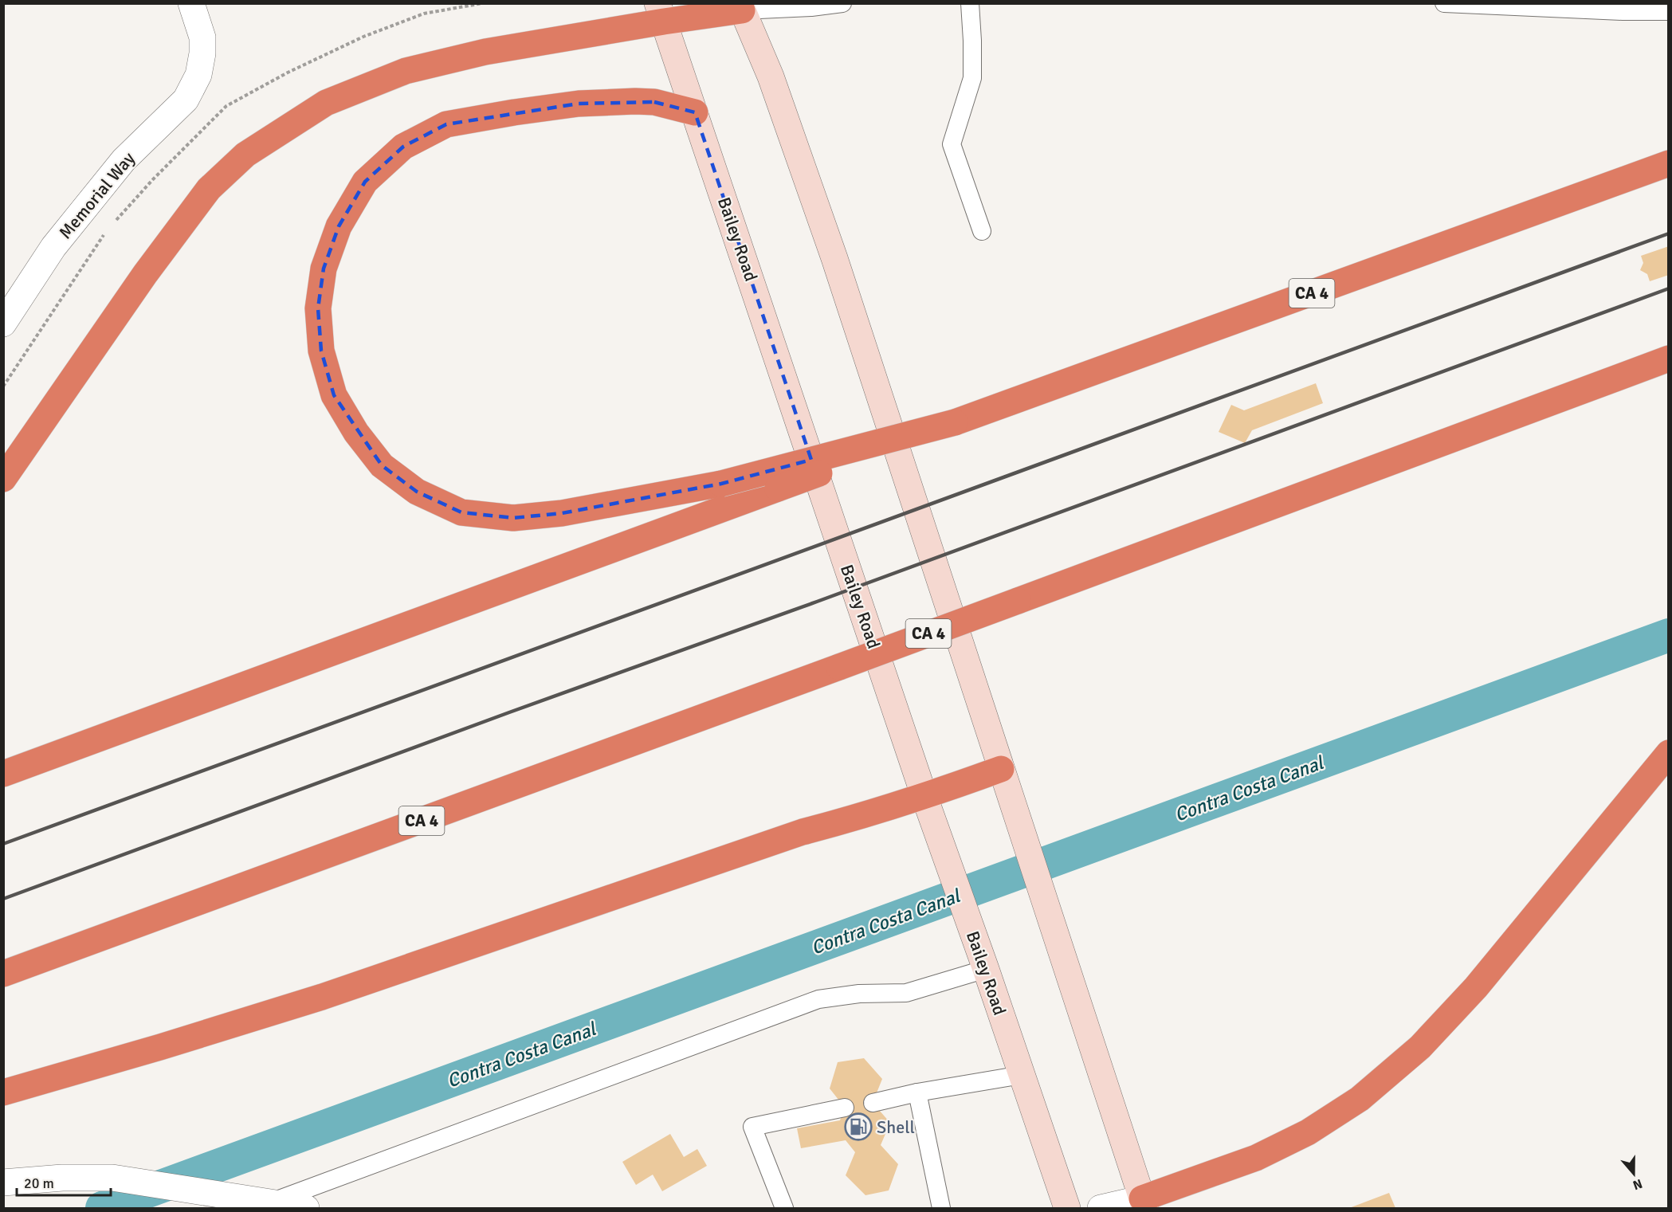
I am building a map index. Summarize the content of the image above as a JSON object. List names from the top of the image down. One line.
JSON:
{"streets":{"highway":["CA 4"],"main road":["Bailey Road"],"street":["Memorial Way"]},"water":["Contra Costa Canal"],"places":{"fuel station":["Shell"]},"scale_bar":"20 m","north":"bottom"}
